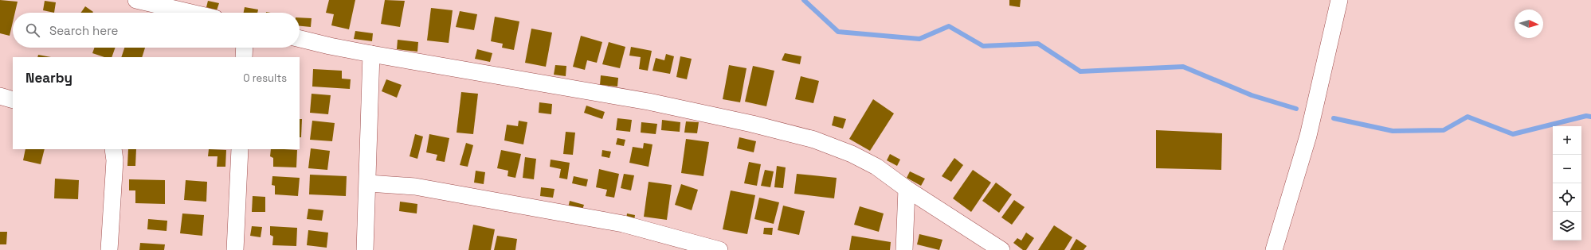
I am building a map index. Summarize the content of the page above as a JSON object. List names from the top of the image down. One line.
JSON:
{"north":"right","page":{"search":"Search here","heading":["Nearby","0 results"],"map_buttons":["+","−"]}}
